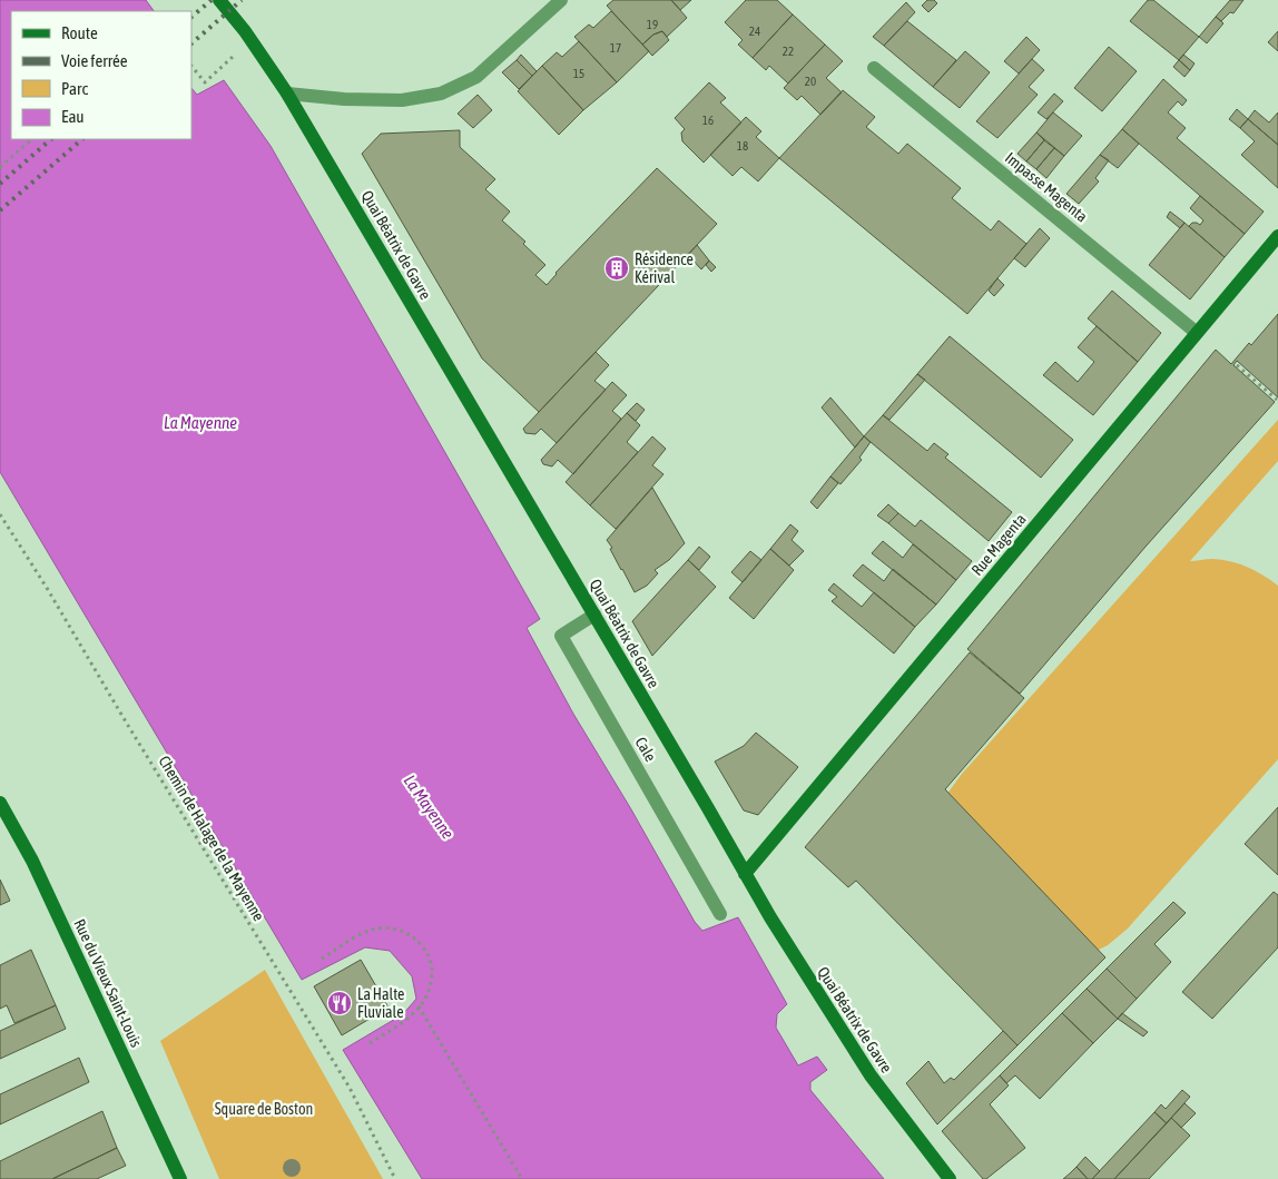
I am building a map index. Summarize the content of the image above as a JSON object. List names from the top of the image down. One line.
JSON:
{"streets":{"street":["Impasse Magenta","Quai Béatrix de Gavre","Rue Magenta","Cale","Rue du Vieux Saint-Louis"],"path":["Chemin de Halage de la Mayenne"]},"crossings":[["Impasse Magenta","Rue Magenta"],["Quai Béatrix de Gavre","Rue Magenta"],["Quai Béatrix de Gavre","Cale"]],"water":["La Mayenne"],"parks":["Square de Boston"],"places":{"building":["Résidence Kérival"],"restaurant":["La Halte Fluviale"]},"house_numbers":["19","24","17","22","15","20","16","18"],"legend":["Route","Voie ferrée","Parc","Eau"]}
